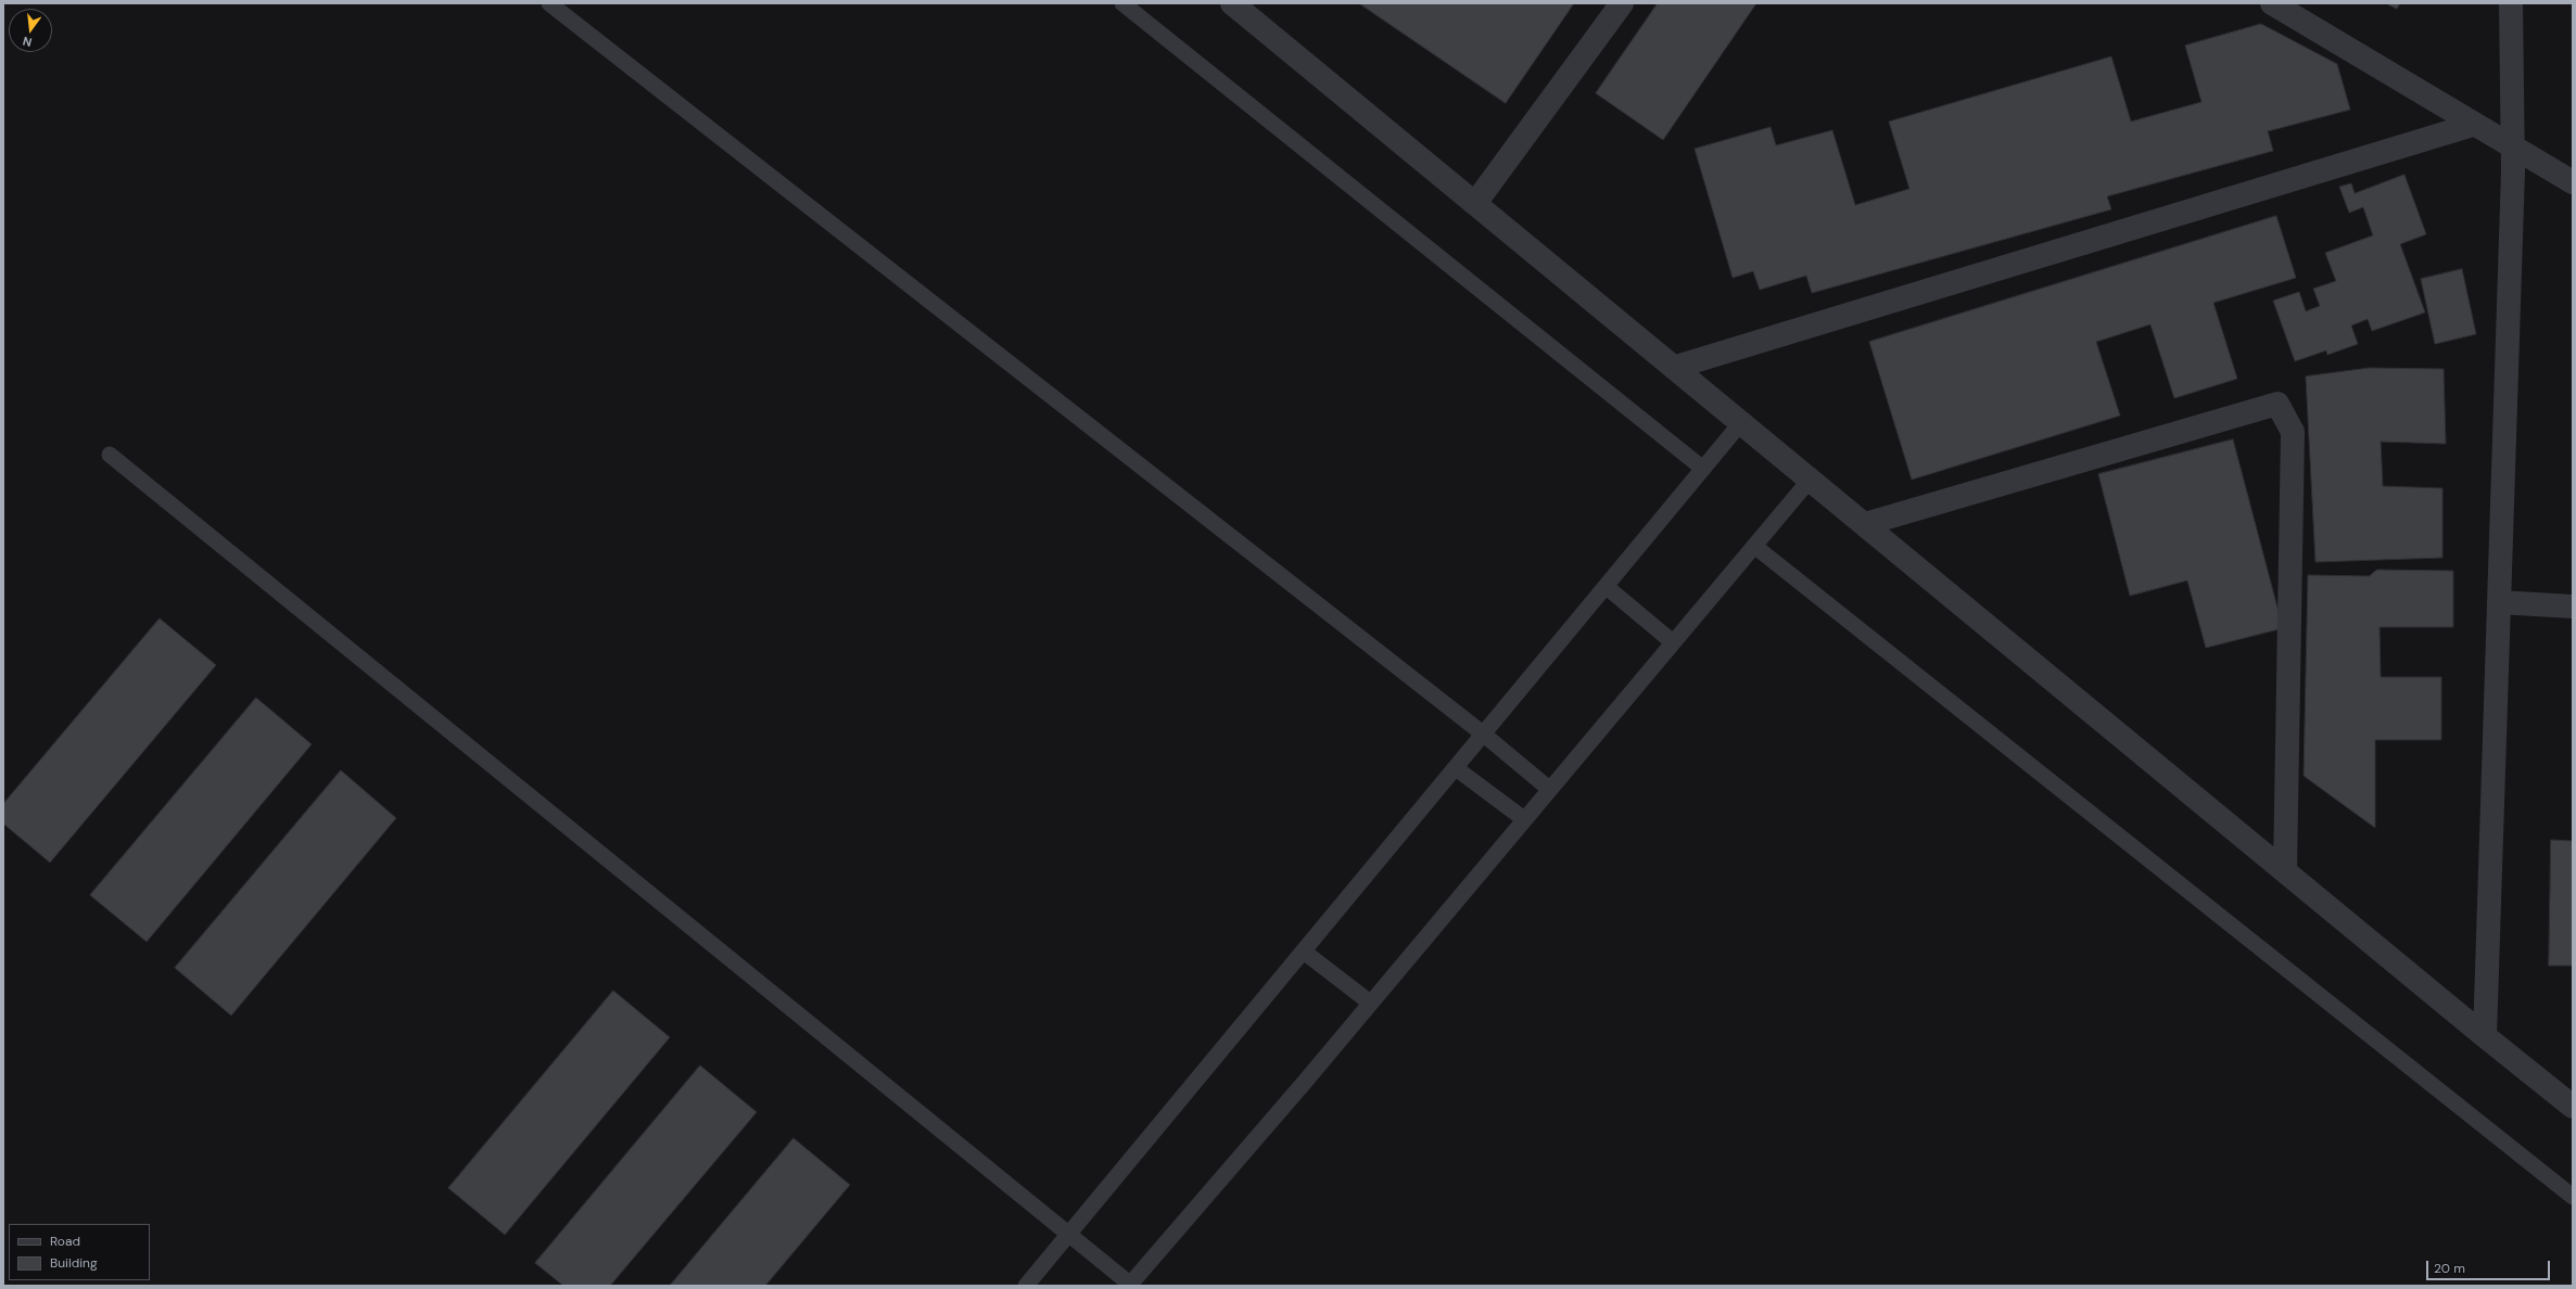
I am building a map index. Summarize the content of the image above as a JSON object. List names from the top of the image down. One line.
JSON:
{"legend":["Road","Building"],"scale_bar":"20 m","north":"bottom"}
